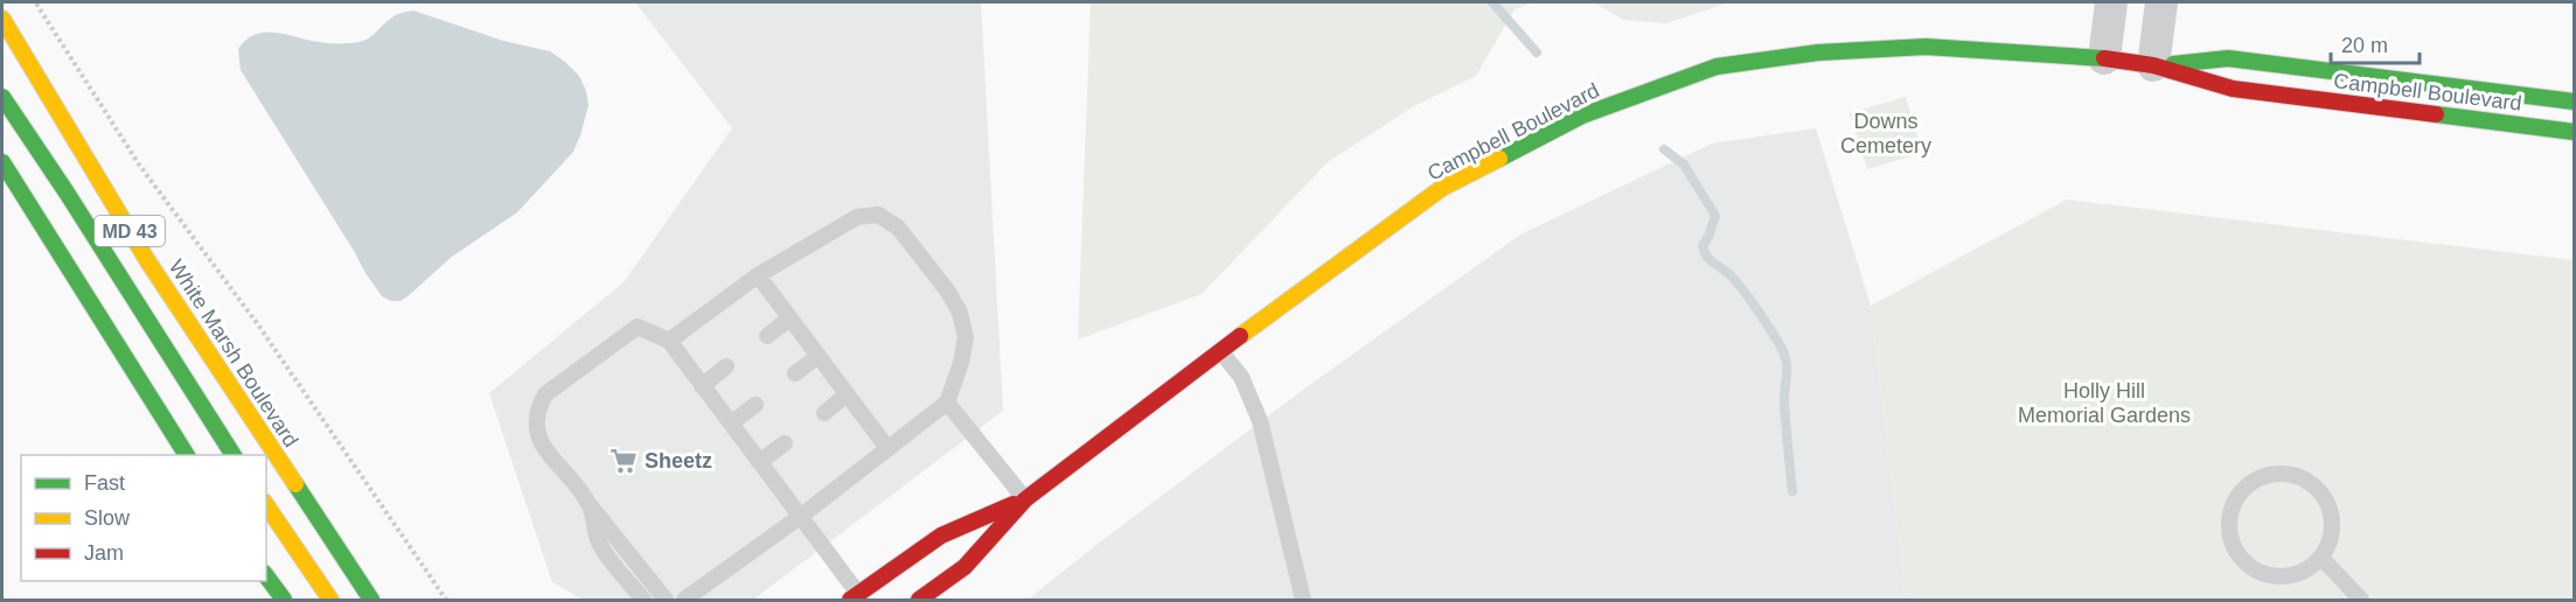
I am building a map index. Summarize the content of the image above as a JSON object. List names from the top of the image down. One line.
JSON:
{"streets":{"street":["Campbell Boulevard","MD 43","White Marsh Boulevard"]},"parks":["Downs Cemetery","Holly Hill Memorial Gardens"],"places":{"supermarket":["Sheetz"]},"legend":["Fast","Slow","Jam"],"scale_bar":"20 m"}
